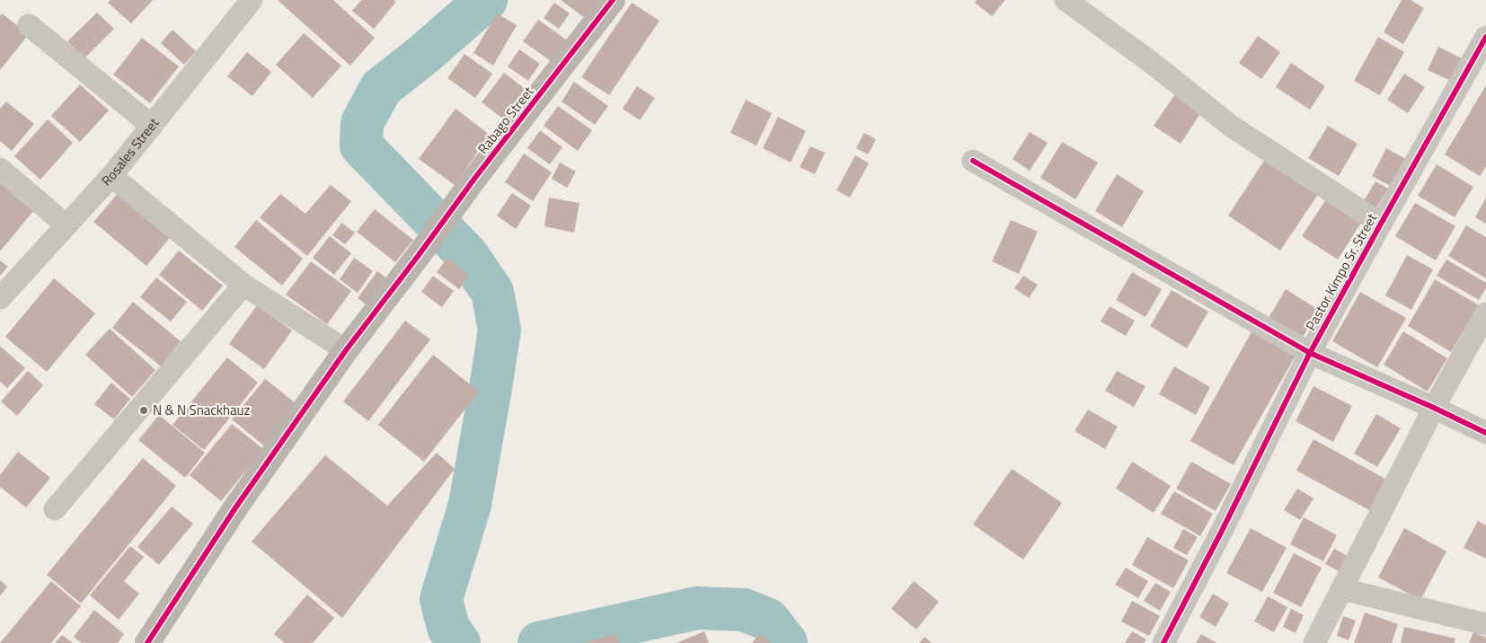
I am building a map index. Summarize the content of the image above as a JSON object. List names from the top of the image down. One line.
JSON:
{"streets":{"street":["Rabago Street","Rosales Street","Pastor Kimpo Sr. Street"]},"places":["N & N Snackhauz"]}
